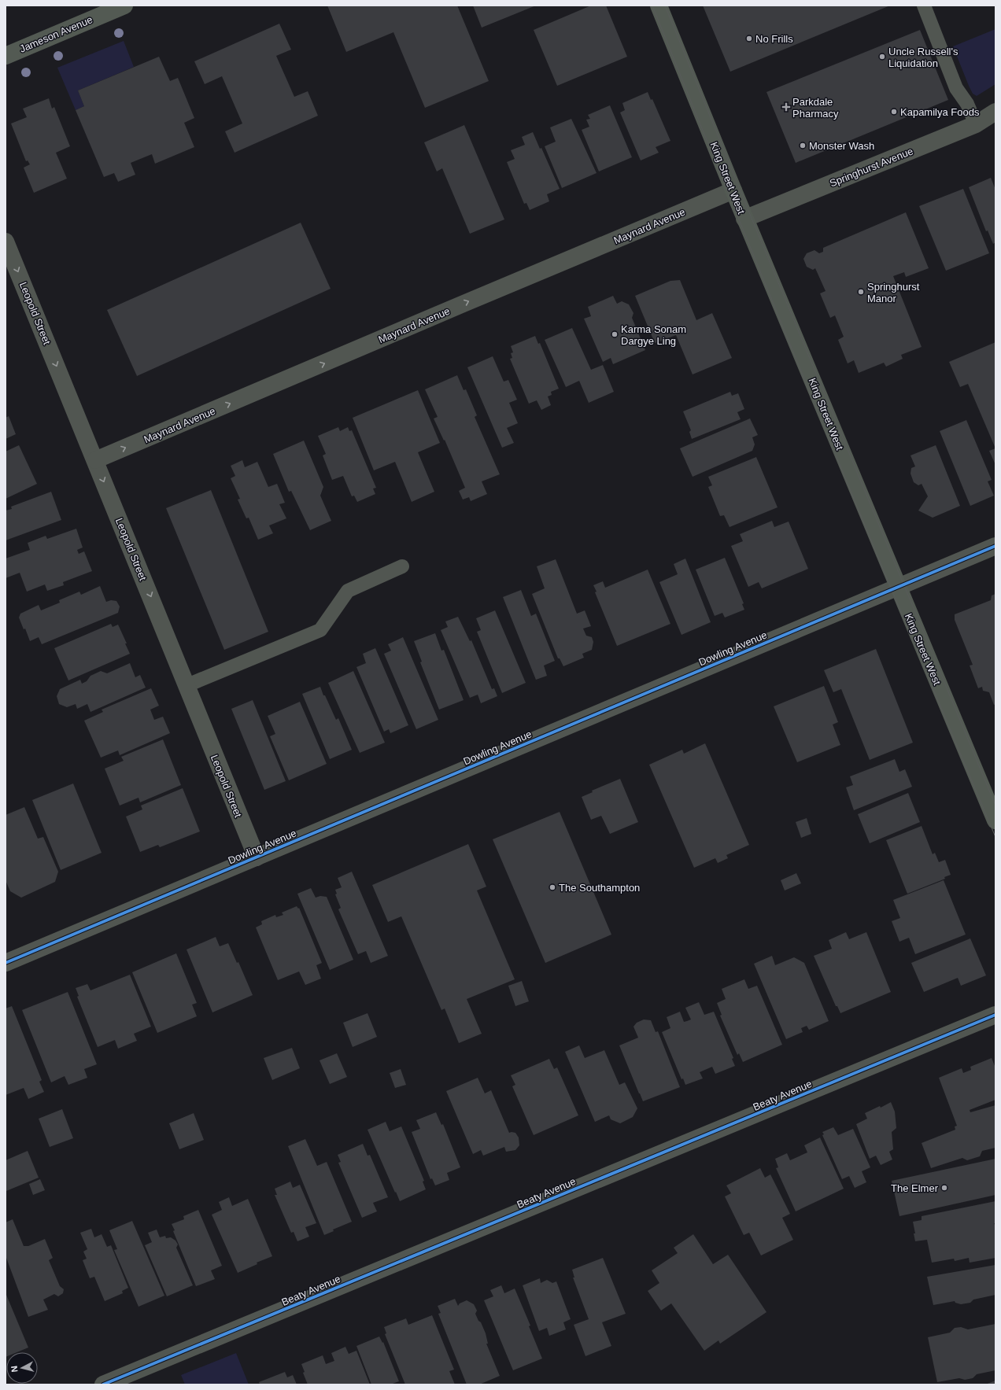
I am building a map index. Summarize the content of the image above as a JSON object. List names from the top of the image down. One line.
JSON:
{"streets":{"main road":["Jameson Avenue","King Street West"],"street":["Springhurst Avenue","Maynard Avenue","Leopold Street","Dowling Avenue","Beaty Avenue"]},"crossings":[["Springhurst Avenue","King Street West"],["King Street West","Maynard Avenue"],["King Street West","Dowling Avenue"],["Maynard Avenue","Leopold Street"],["Leopold Street","Dowling Avenue"]],"one_way":["Maynard Avenue","Leopold Street"],"places":{"other":["No Frills","Uncle Russell's Liquidation","Kapamilya Foods","Monster Wash","Springhurst Manor","Karma Sonam Dargye Ling","The Southampton","The Elmer"],"health":["Parkdale Pharmacy"]},"north":"left"}
